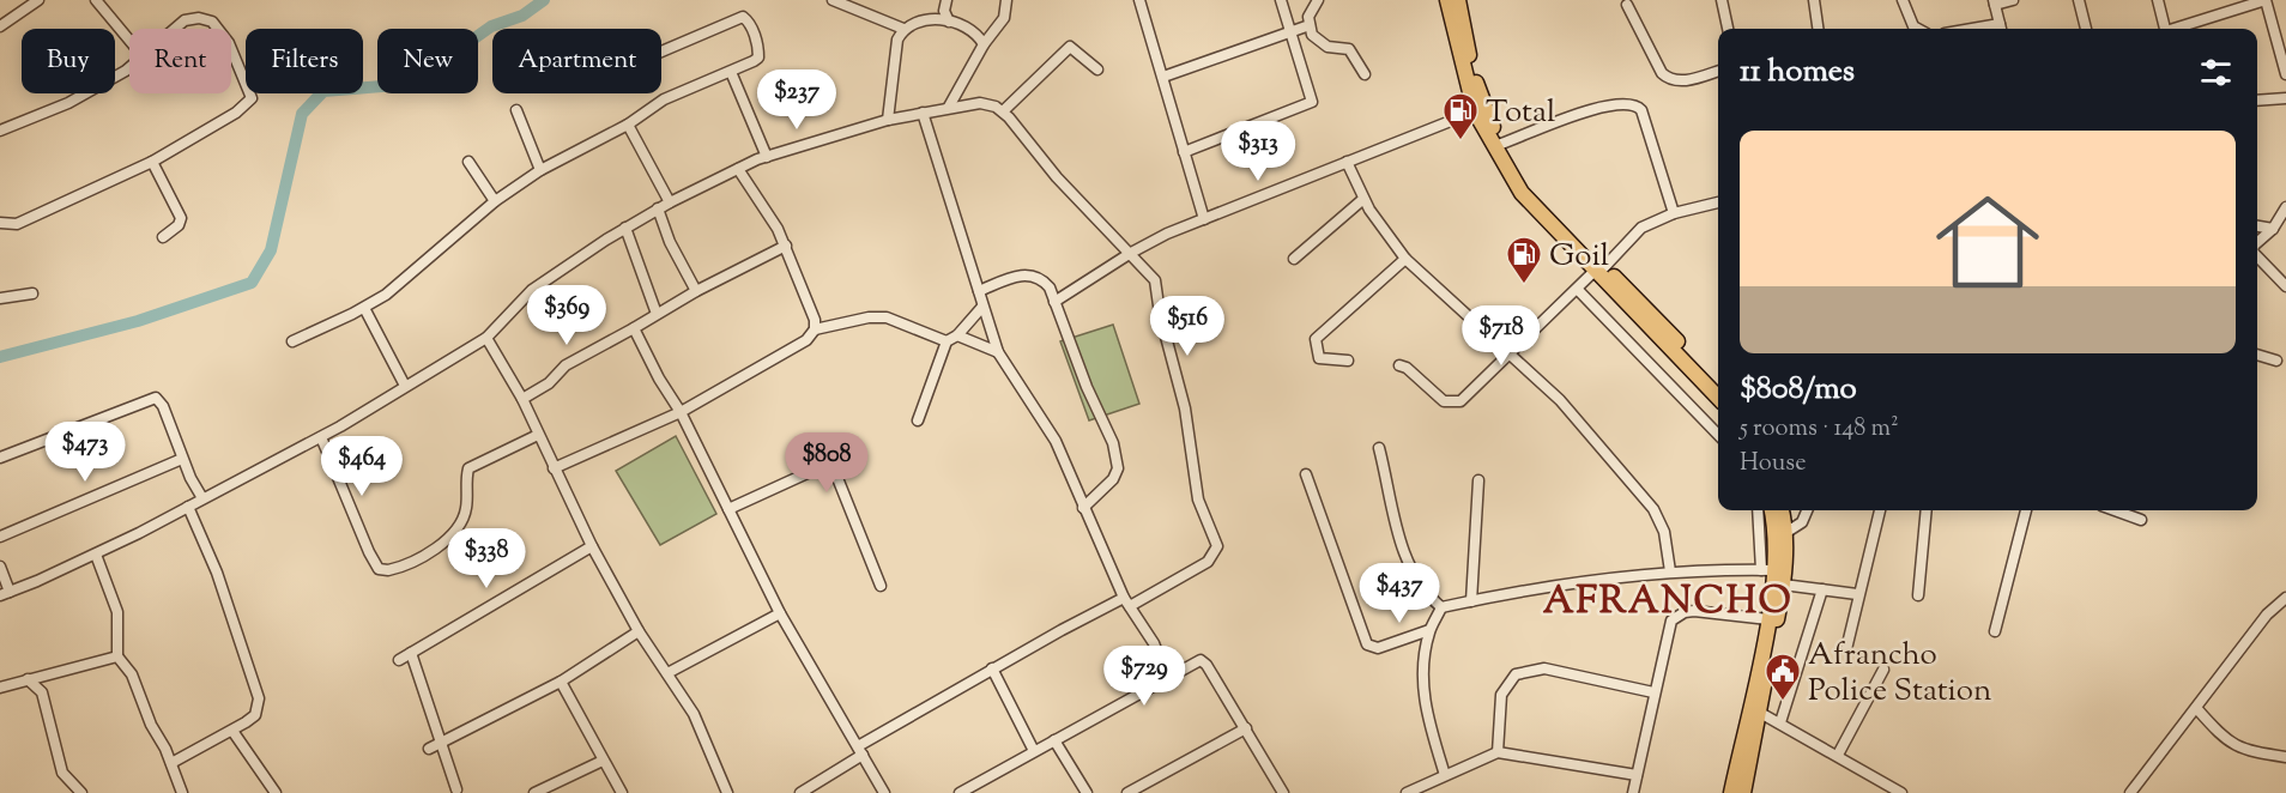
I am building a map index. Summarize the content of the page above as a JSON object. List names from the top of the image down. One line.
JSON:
{"districts":["AFRANCHO"],"places":{"fuel station":["Total","Goil"],"public building":["Afrancho Police Station"]},"page":{"chip":["Buy","Rent","Filters","New","Apartment"],"heading":"11 homes","price":["$237","$313","$369","$516","$718","$473","$808","$464","$338","$437","$729"],"list":[{"name":"$808/mo","note":"5 rooms · 148 m² · House"}]}}
